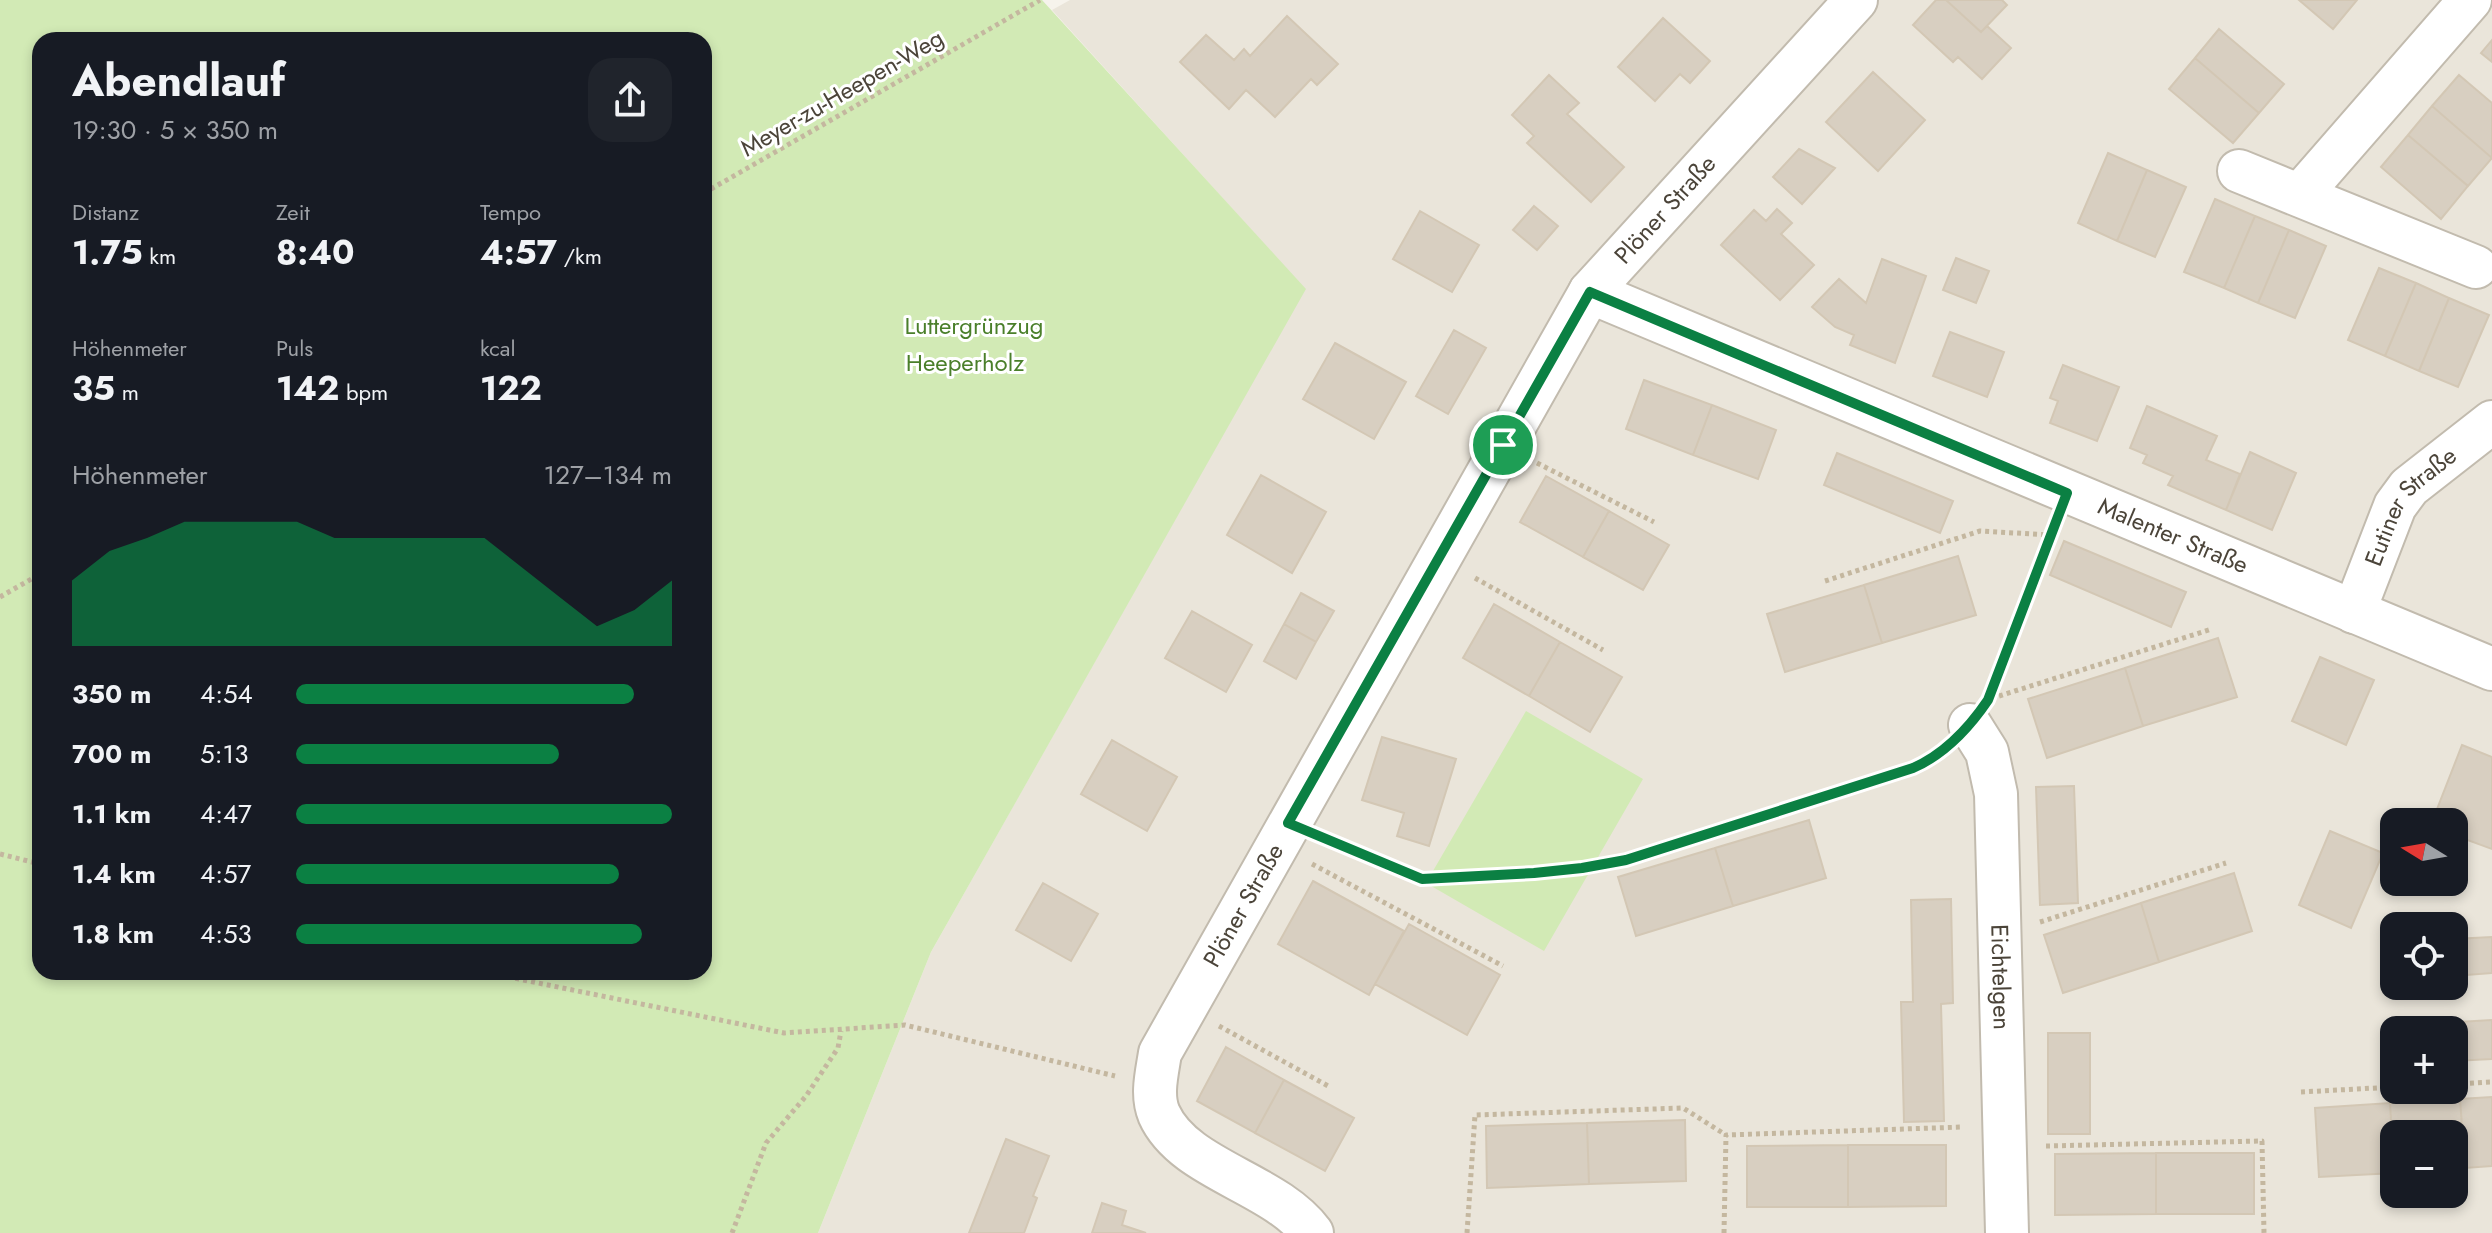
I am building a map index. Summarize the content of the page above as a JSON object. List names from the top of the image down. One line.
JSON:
{"streets":{"street":["Plöner Straße","Eutiner Straße","Malenter Straße","Eichtelgen"],"path":["Meyer-zu-Heepen-Weg"]},"crossings":[["Plöner Straße","Malenter Straße"],["Eutiner Straße","Malenter Straße"]],"parks":["Luttergrünzug","Heeperholz"],"north":"left","page":{"heading":["Abendlauf","19:30 · 5 × 350 m"],"stats":[["Distanz","1.75 km"],["Zeit","8:40"],["Tempo","4:57 /km"],["Höhenmeter","35 m"],["Puls","142 bpm"],["kcal","122"]],"chart":["Höhenmeter","127–134 m"],"list":[{"name":"350 m","note":"4:54"},{"name":"700 m","note":"5:13"},{"name":"1.1 km","note":"4:47"},{"name":"1.4 km","note":"4:57"},{"name":"1.8 km","note":"4:53"}],"map_buttons":["+","−"]}}
